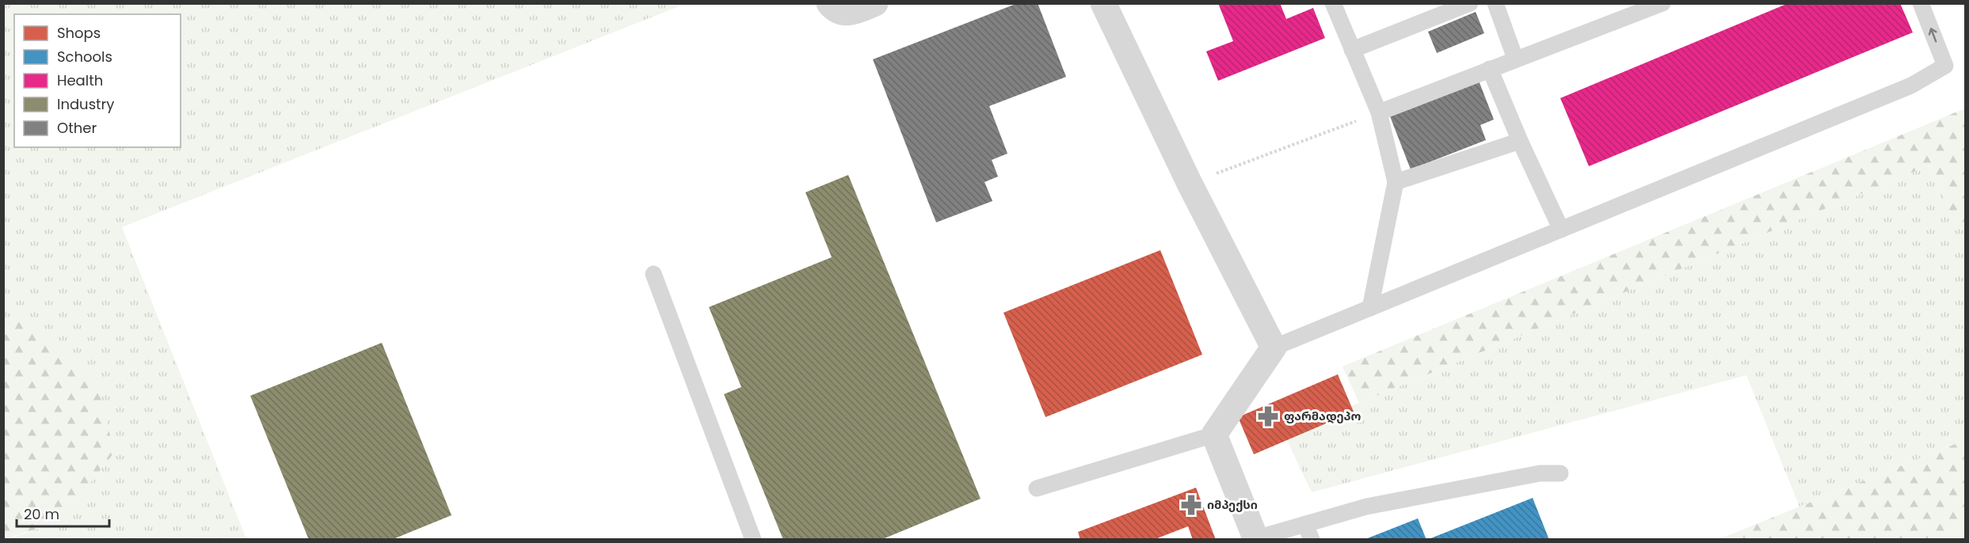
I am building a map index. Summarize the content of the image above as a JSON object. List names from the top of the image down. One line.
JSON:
{"places":{"pharmacy":["ფარმადეპო","იმპექსი"]},"legend":["Shops","Schools","Health","Industry","Other"],"scale_bar":"20 m"}
